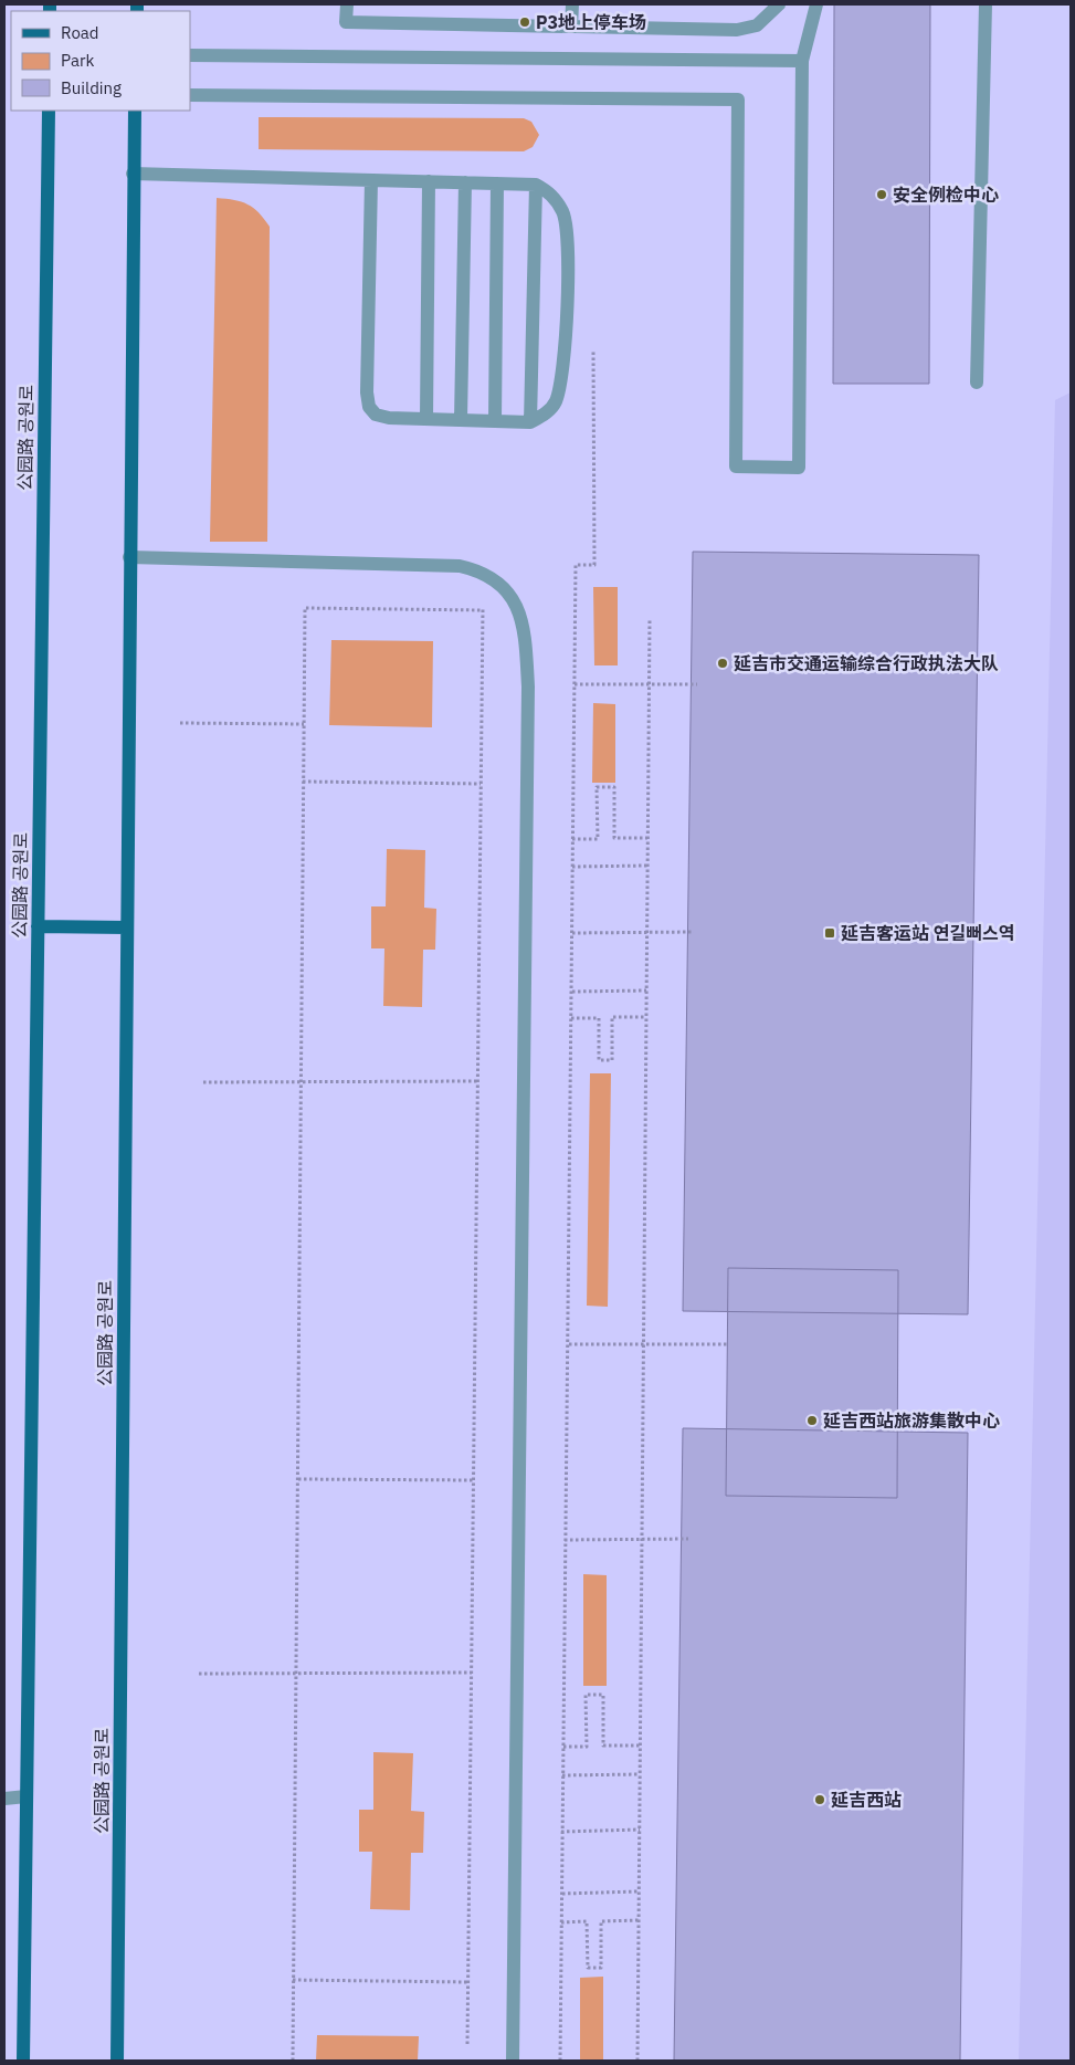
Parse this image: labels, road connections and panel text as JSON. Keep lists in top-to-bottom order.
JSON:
{
  "streets": {
    "main road": ["公园路 공원로"]
  },
  "places": {
    "other": [
      "P3地上停车场",
      "安全例检中心",
      "延吉市交通运输综合行政执法大队",
      "延吉西站旅游集散中心",
      "延吉西站"
    ],
    "transit": ["延吉客运站 연길뻐스역"]
  },
  "legend": ["Road", "Park", "Building"]
}
